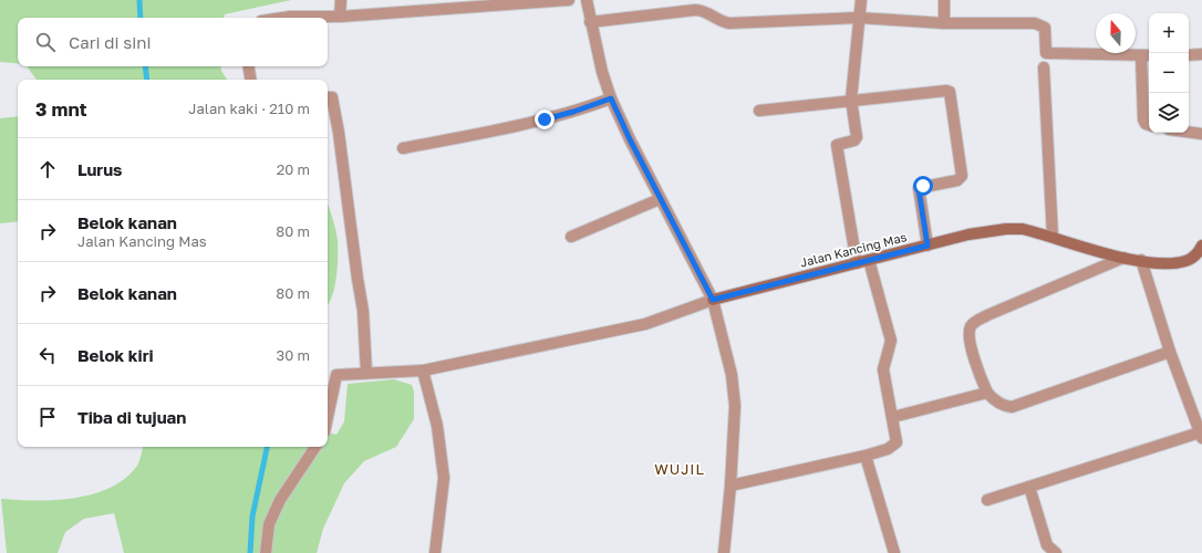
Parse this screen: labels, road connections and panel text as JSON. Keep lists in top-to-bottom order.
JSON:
{
  "streets": {
    "street": ["Jalan Kancing Mas"]
  },
  "districts": ["WUJIL"],
  "north": "top",
  "page": {
    "map_buttons": ["+", "−"],
    "search": "Cari di sini",
    "heading": ["3 mnt", "Jalan kaki · 210 m"],
    "list": [
      ["Lurus", "20 m"],
      ["Belok kanan", "Jalan Kancing Mas", "80 m"],
      ["Belok kanan", "80 m"],
      ["Belok kiri", "30 m"],
      "Tiba di tujuan"
    ]
  }
}
